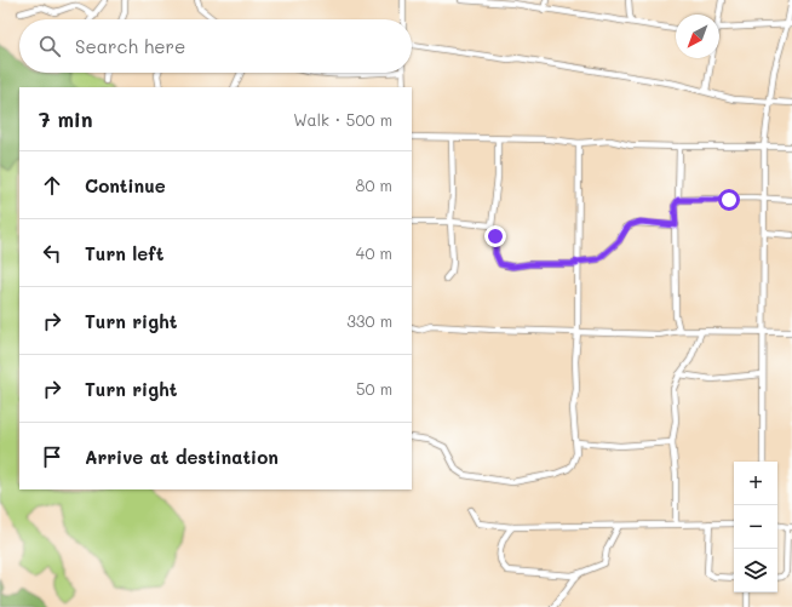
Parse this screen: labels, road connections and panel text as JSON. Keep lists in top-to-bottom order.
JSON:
{
  "north": "bottom left",
  "page": {
    "search": "Search here",
    "heading": ["7 min", "Walk · 500 m"],
    "list": [
      ["Continue", "80 m"],
      ["Turn left", "40 m"],
      ["Turn right", "330 m"],
      ["Turn right", "50 m"],
      "Arrive at destination"
    ],
    "map_buttons": ["+", "−"]
  }
}
